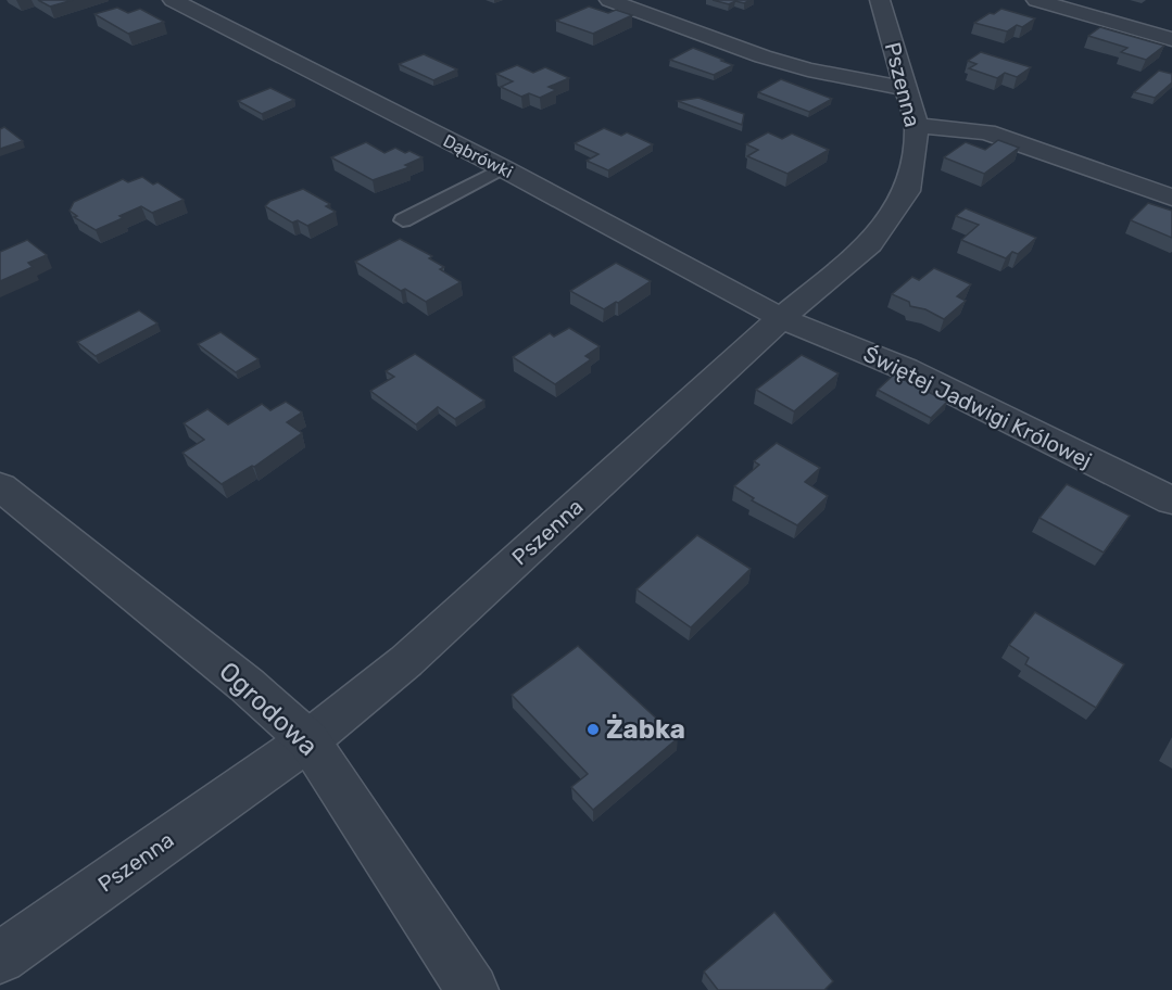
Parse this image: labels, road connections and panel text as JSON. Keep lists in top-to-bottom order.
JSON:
{
  "streets": {
    "street": [
      "Pszenna",
      "Dąbrówki",
      "Świętej Jadwigi Królowej",
      "Ogrodowa"
    ]
  },
  "crossings": [
    ["Pszenna", "Dąbrówki"],
    ["Pszenna", "Świętej Jadwigi Królowej"],
    ["Pszenna", "Ogrodowa"],
    ["Dąbrówki", "Świętej Jadwigi Królowej"]
  ],
  "places": ["Żabka"]
}
